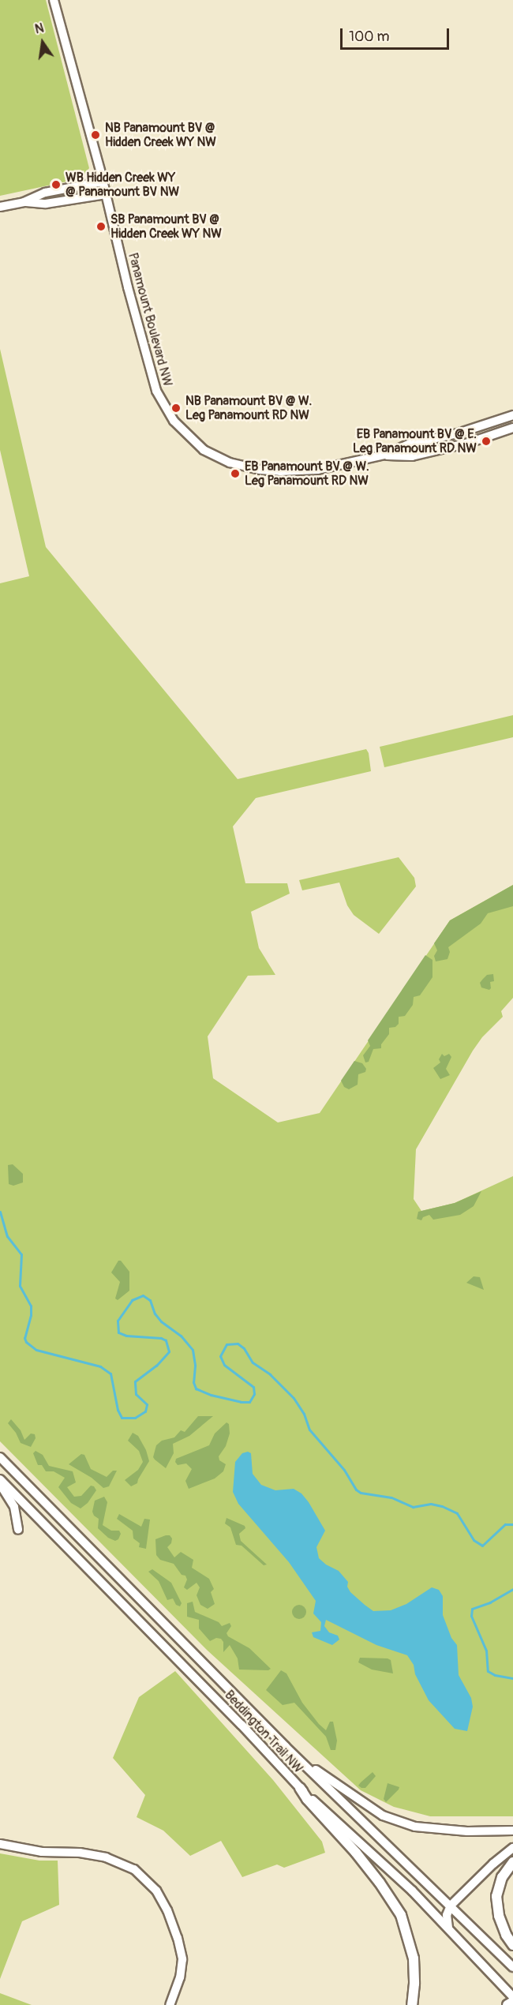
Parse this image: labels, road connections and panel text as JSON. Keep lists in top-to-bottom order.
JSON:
{
  "streets": {
    "main road": ["Panamount Boulevard NW", "Beddington Trail NW"]
  },
  "places": [
    "NB Panamount BV @ Hidden Creek WY NW",
    "WB Hidden Creek WY @ Panamount BV NW",
    "SB Panamount BV @ Hidden Creek WY NW",
    "NB Panamount BV @ W. Leg Panamount RD NW",
    "EB Panamount BV @ E. Leg Panamount RD NW",
    "EB Panamount BV @ W. Leg Panamount RD NW"
  ],
  "scale_bar": "100 m",
  "north": "top"
}
